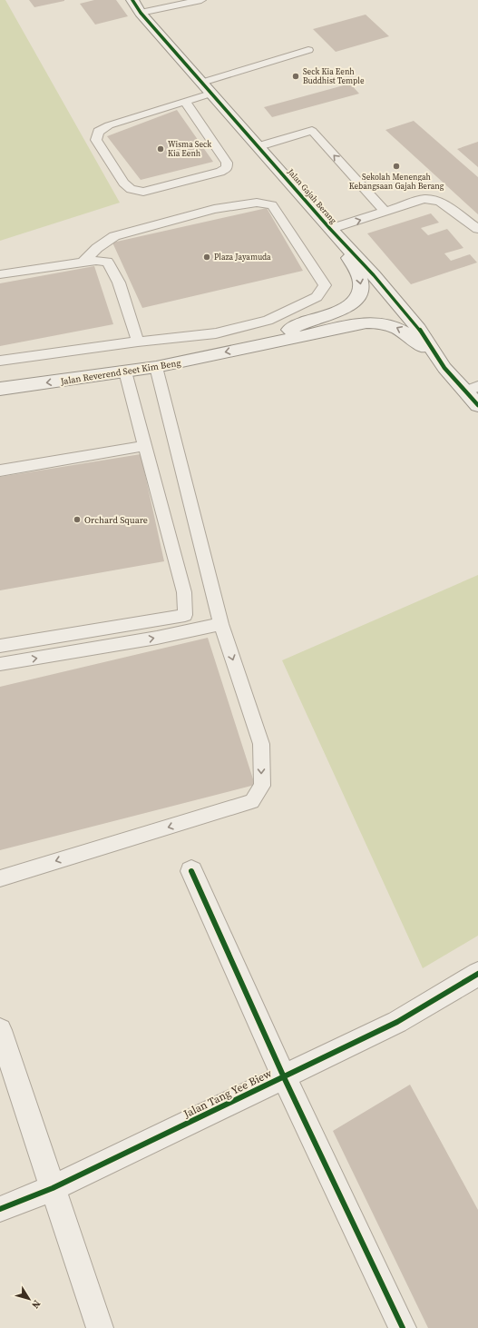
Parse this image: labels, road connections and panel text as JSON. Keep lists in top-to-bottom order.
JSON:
{
  "streets": {
    "street": ["Jalan Gajah Berang", "Jalan Reverend Seet Kim Beng", "Jalan Tang Yee Biew"]
  },
  "crossings": [
    ["Jalan Gajah Berang", "Jalan Reverend Seet Kim Beng"]
  ],
  "one_way": ["Jalan Reverend Seet Kim Beng"],
  "places": [
    "Seck Kia Eenh Buddhist Temple",
    "Wisma Seck Kia Eenh",
    "Sekolah Menengah Kebangsaan Gajah Berang",
    "Plaza Jayamuda",
    "Orchard Square"
  ],
  "north": "bottom right"
}
